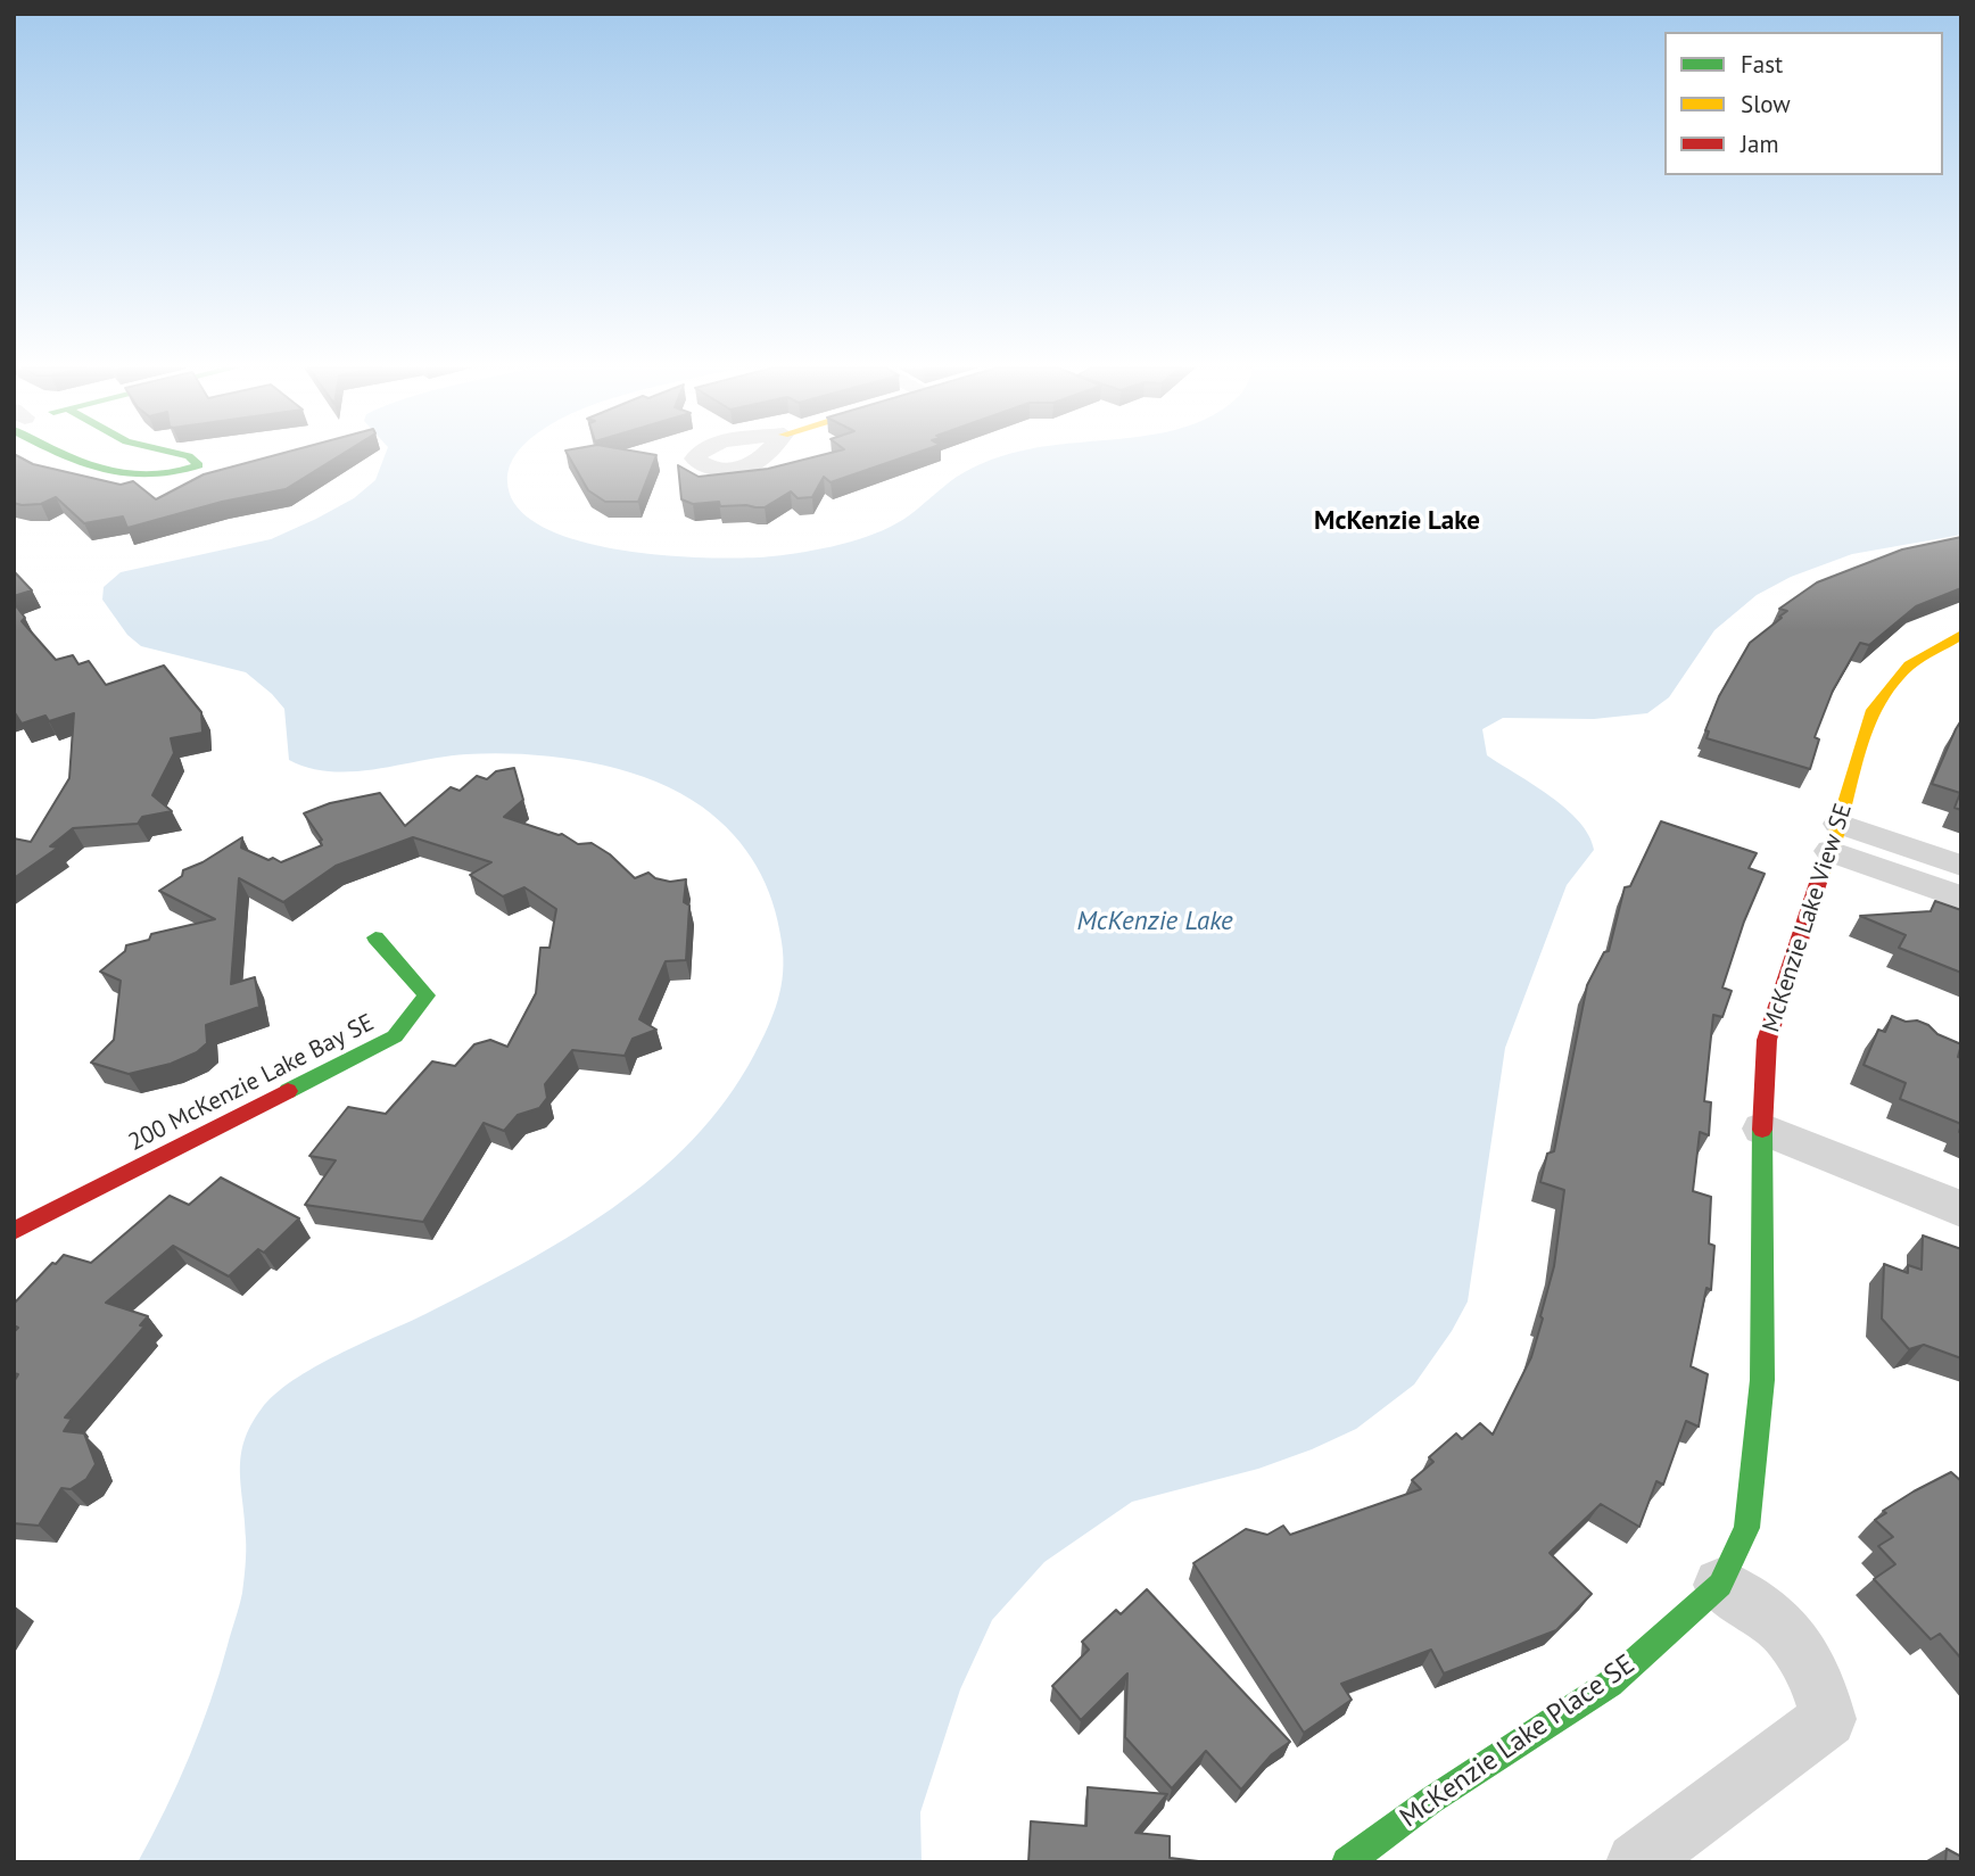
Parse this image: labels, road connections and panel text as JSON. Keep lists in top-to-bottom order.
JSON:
{
  "streets": {
    "street": ["McKenzie Lake View SE", "200 McKenzie Lake Bay SE", "McKenzie Lake Place SE"]
  },
  "crossings": [
    ["McKenzie Lake View SE", "McKenzie Lake Place SE"]
  ],
  "districts": ["McKenzie Lake"],
  "water": ["McKenzie Lake"],
  "legend": ["Fast", "Slow", "Jam"]
}
